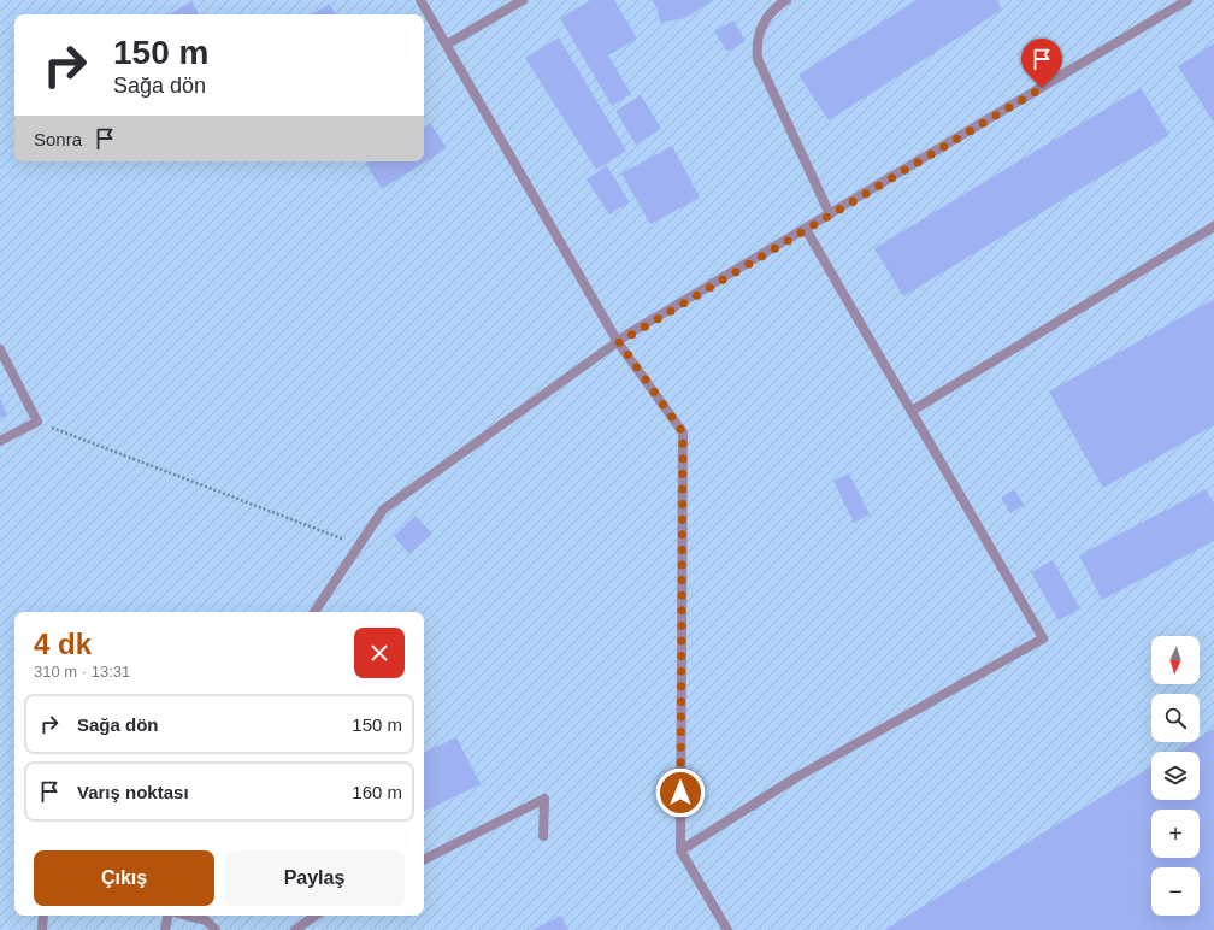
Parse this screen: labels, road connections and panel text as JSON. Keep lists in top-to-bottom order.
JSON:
{
  "north": "bottom",
  "page": {
    "turn": ["150 m", "Sağa dön"],
    "then": "Sonra",
    "heading": ["4 dk", "310 m · 13:31"],
    "map_buttons": ["+", "−"],
    "list": [
      {
        "name": "Sağa dön",
        "value": "150 m"
      },
      {
        "name": "Varış noktası",
        "value": "160 m"
      }
    ],
    "buttons": ["Çıkış", "Paylaş"]
  }
}
